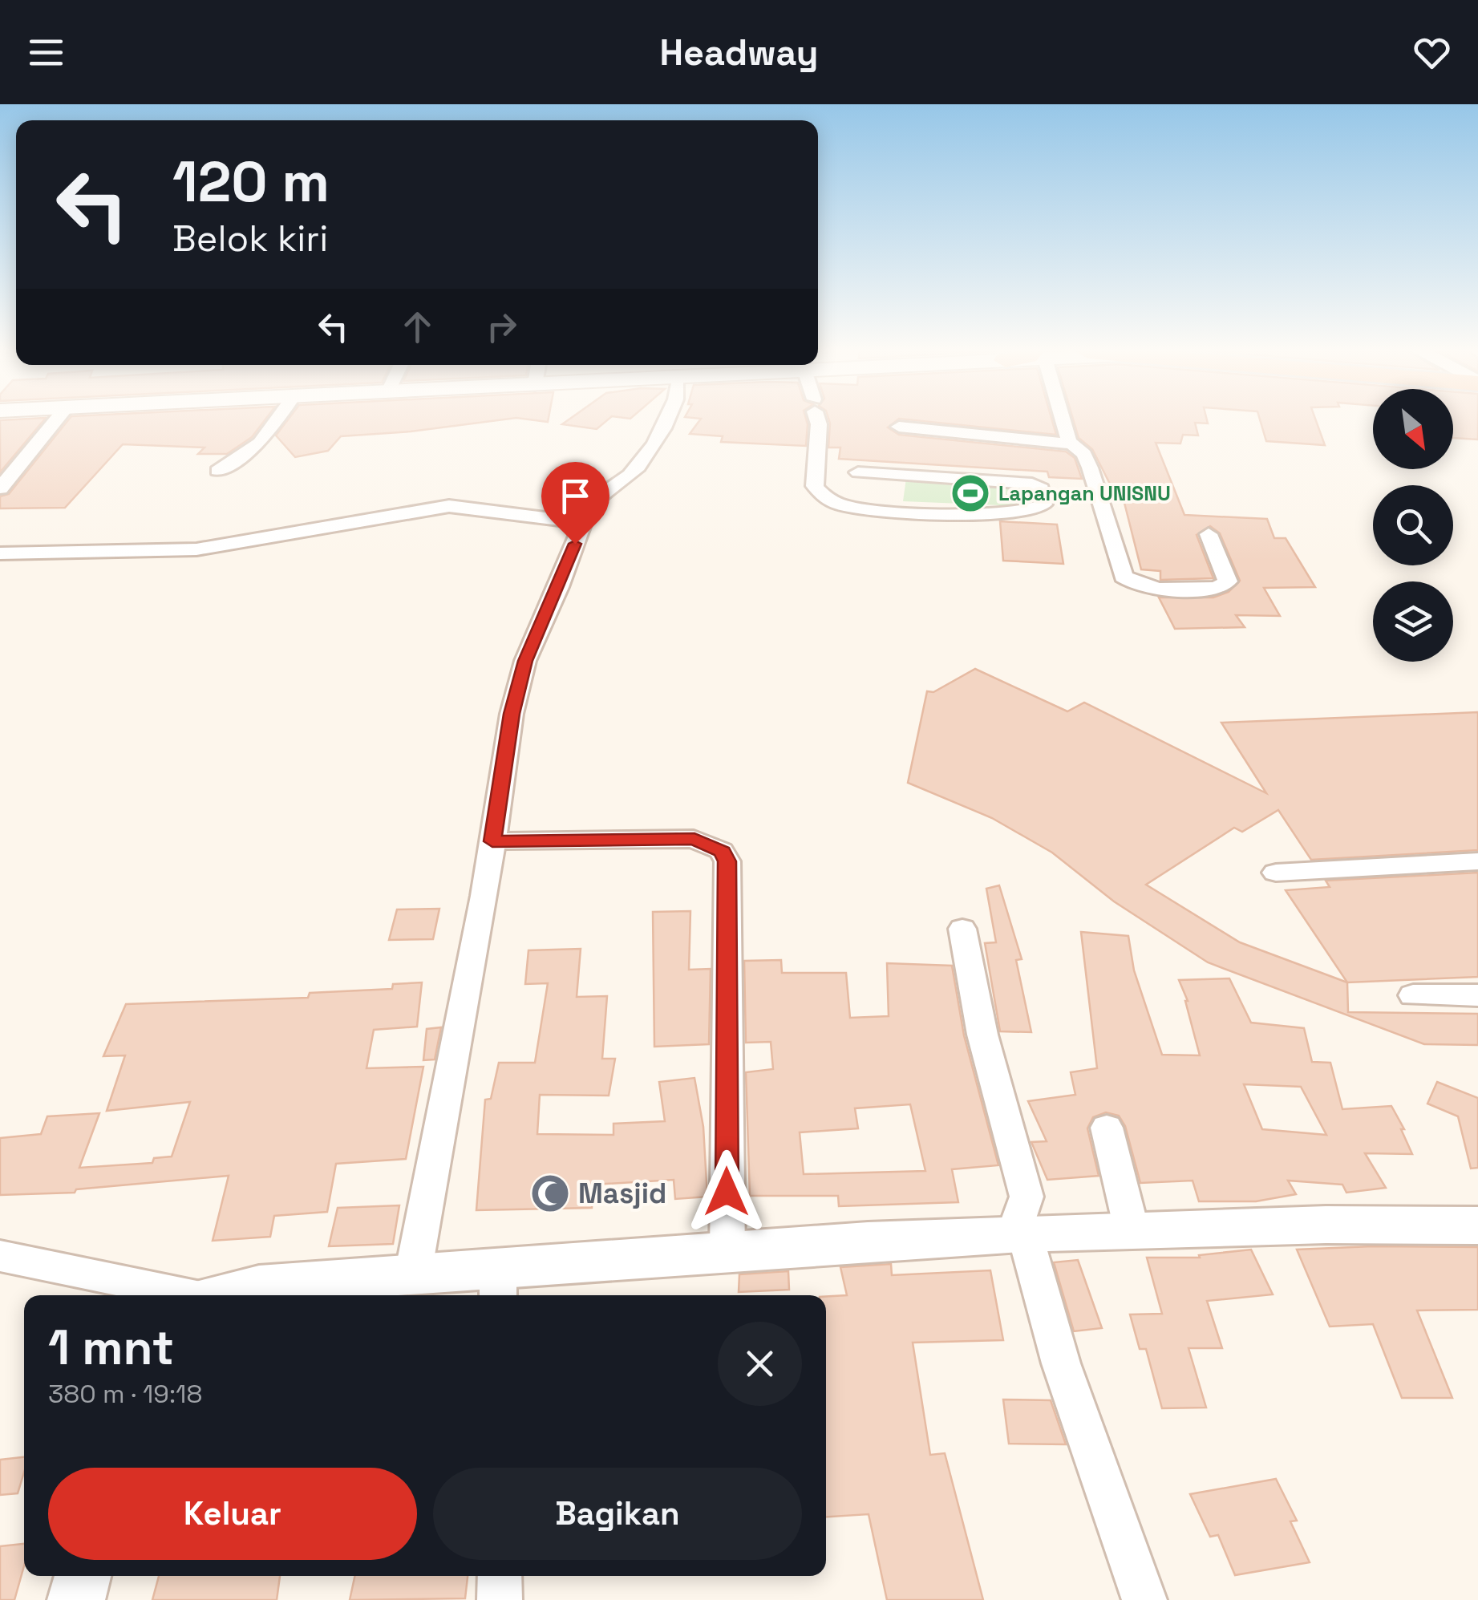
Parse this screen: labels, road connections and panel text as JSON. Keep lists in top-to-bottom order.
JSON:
{
  "places": {
    "sports": ["Lapangan UNISNU"],
    "mosque": ["Masjid"]
  },
  "north": "bottom right",
  "page": {
    "header": "Headway",
    "turn": ["120 m", "Belok kiri"],
    "heading": ["1 mnt", "380 m · 19:18"],
    "buttons": ["Keluar", "Bagikan"]
  }
}
